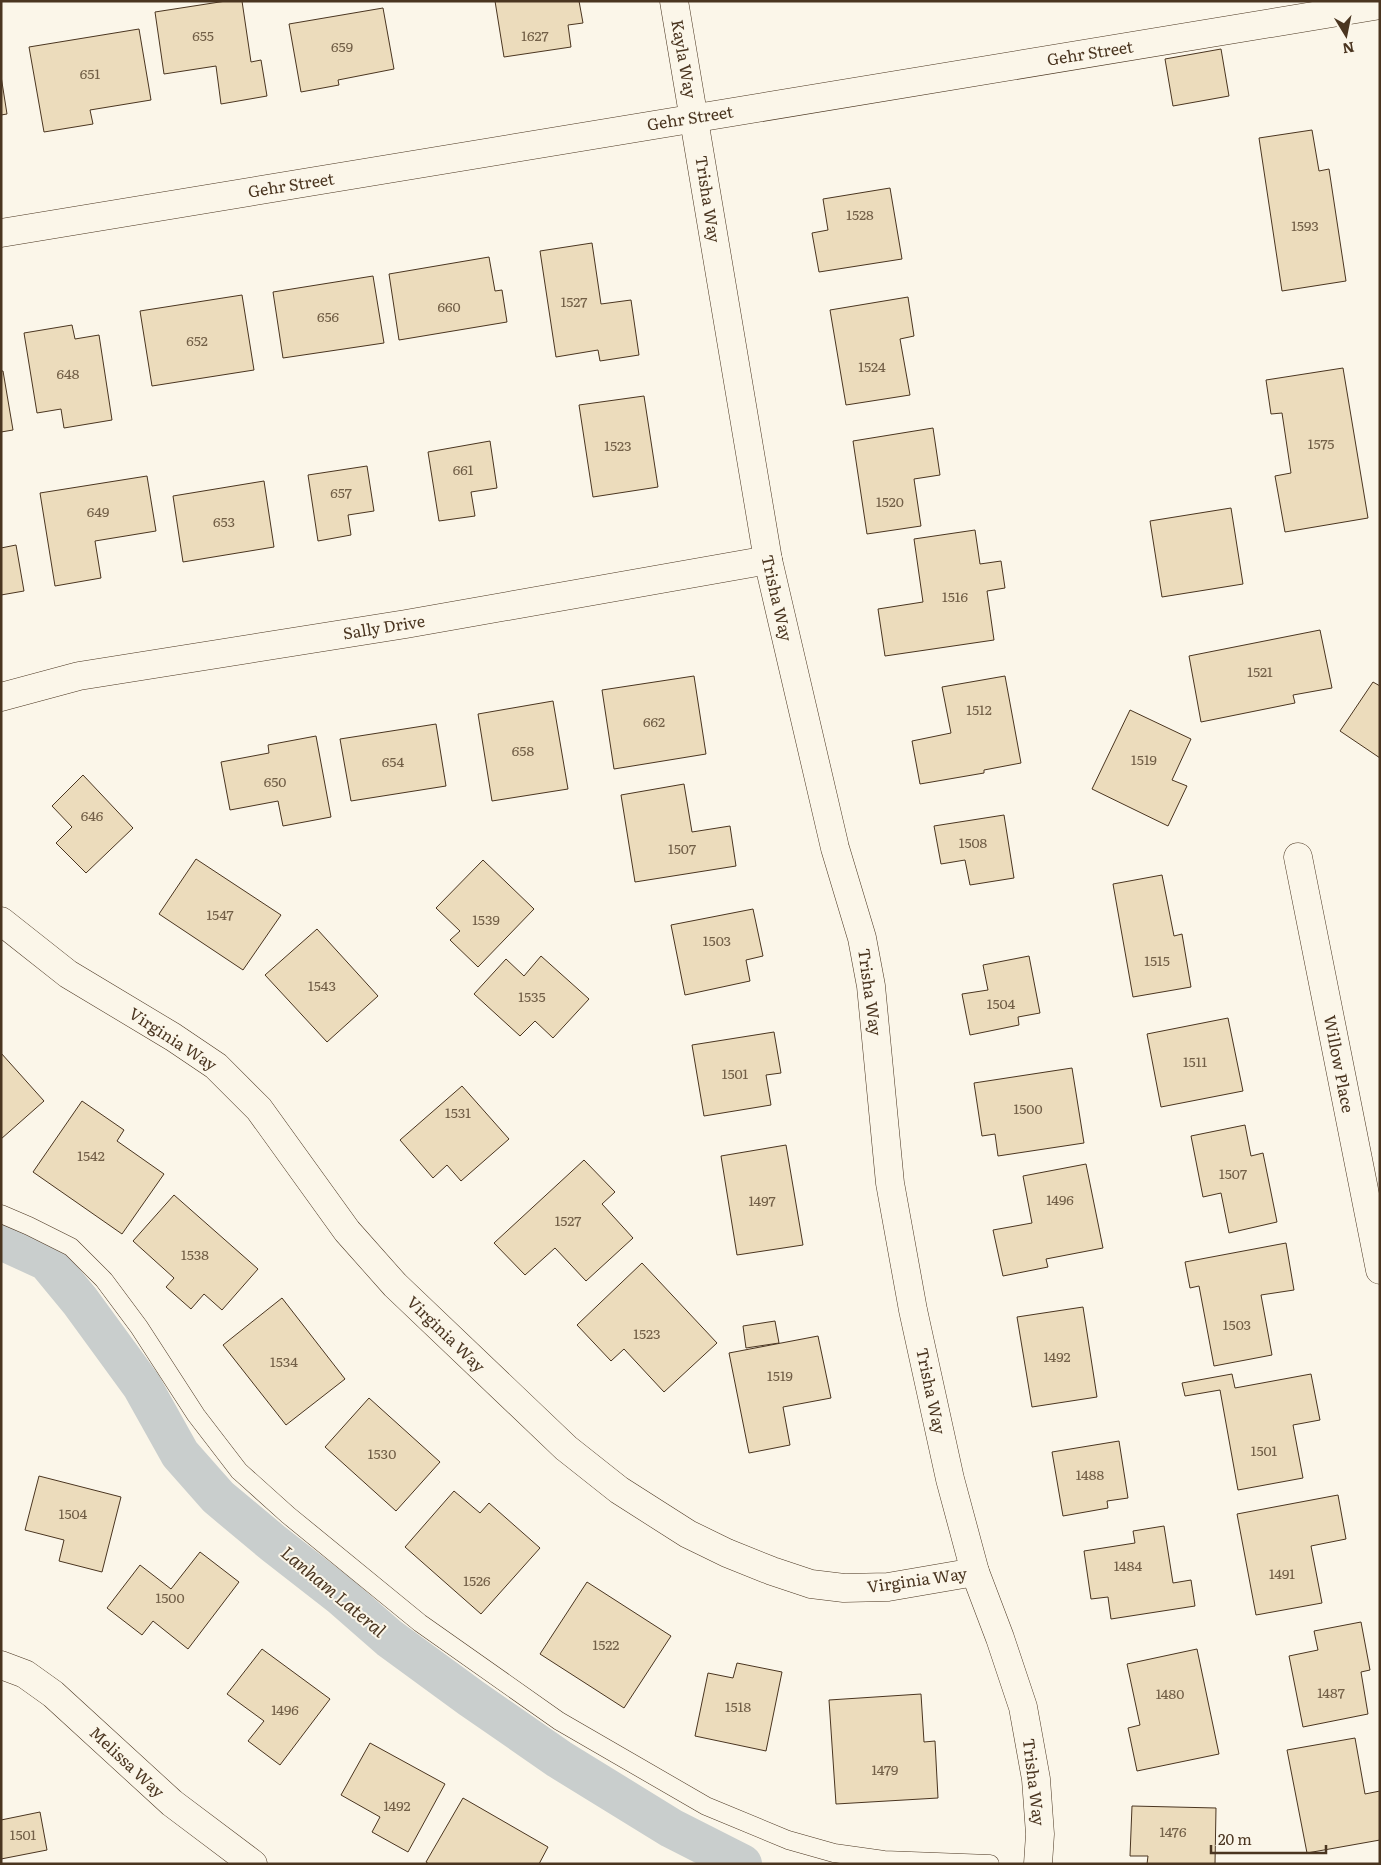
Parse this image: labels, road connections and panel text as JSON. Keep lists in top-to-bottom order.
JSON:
{
  "streets": {
    "street": [
      "Gehr Street",
      "Kayla Way",
      "Trisha Way",
      "Sally Drive",
      "Virginia Way",
      "Willow Place",
      "Melissa Way"
    ]
  },
  "crossings": [
    ["Gehr Street", "Kayla Way"],
    ["Gehr Street", "Trisha Way"],
    ["Kayla Way", "Trisha Way"],
    ["Trisha Way", "Sally Drive"],
    ["Trisha Way", "Virginia Way"]
  ],
  "water": ["Lanham Lateral"],
  "house_numbers": [
    "655",
    "1627",
    "659",
    "651",
    "1528",
    "1593",
    "1527",
    "660",
    "656",
    "652",
    "1524",
    "648",
    "1575",
    "1523",
    "661",
    "657",
    "1520",
    "649",
    "653",
    "1516",
    "1521",
    "1512",
    "662",
    "658",
    "1519",
    "654",
    "650",
    "646",
    "1508",
    "1507",
    "1547",
    "1539",
    "1503",
    "1515",
    "1543",
    "1535",
    "1504",
    "1511",
    "1501",
    "1500",
    "1531",
    "1542",
    "1507",
    "1496",
    "1497",
    "1527",
    "1538",
    "1503",
    "1523",
    "1492",
    "1534",
    "1519",
    "1501",
    "1530",
    "1488",
    "1504",
    "1484",
    "1491",
    "1526",
    "1500",
    "1522",
    "1487",
    "1480",
    "1518",
    "1496",
    "1479",
    "1492",
    "1476",
    "1501"
  ],
  "scale_bar": "20 m",
  "north": "bottom"
}
